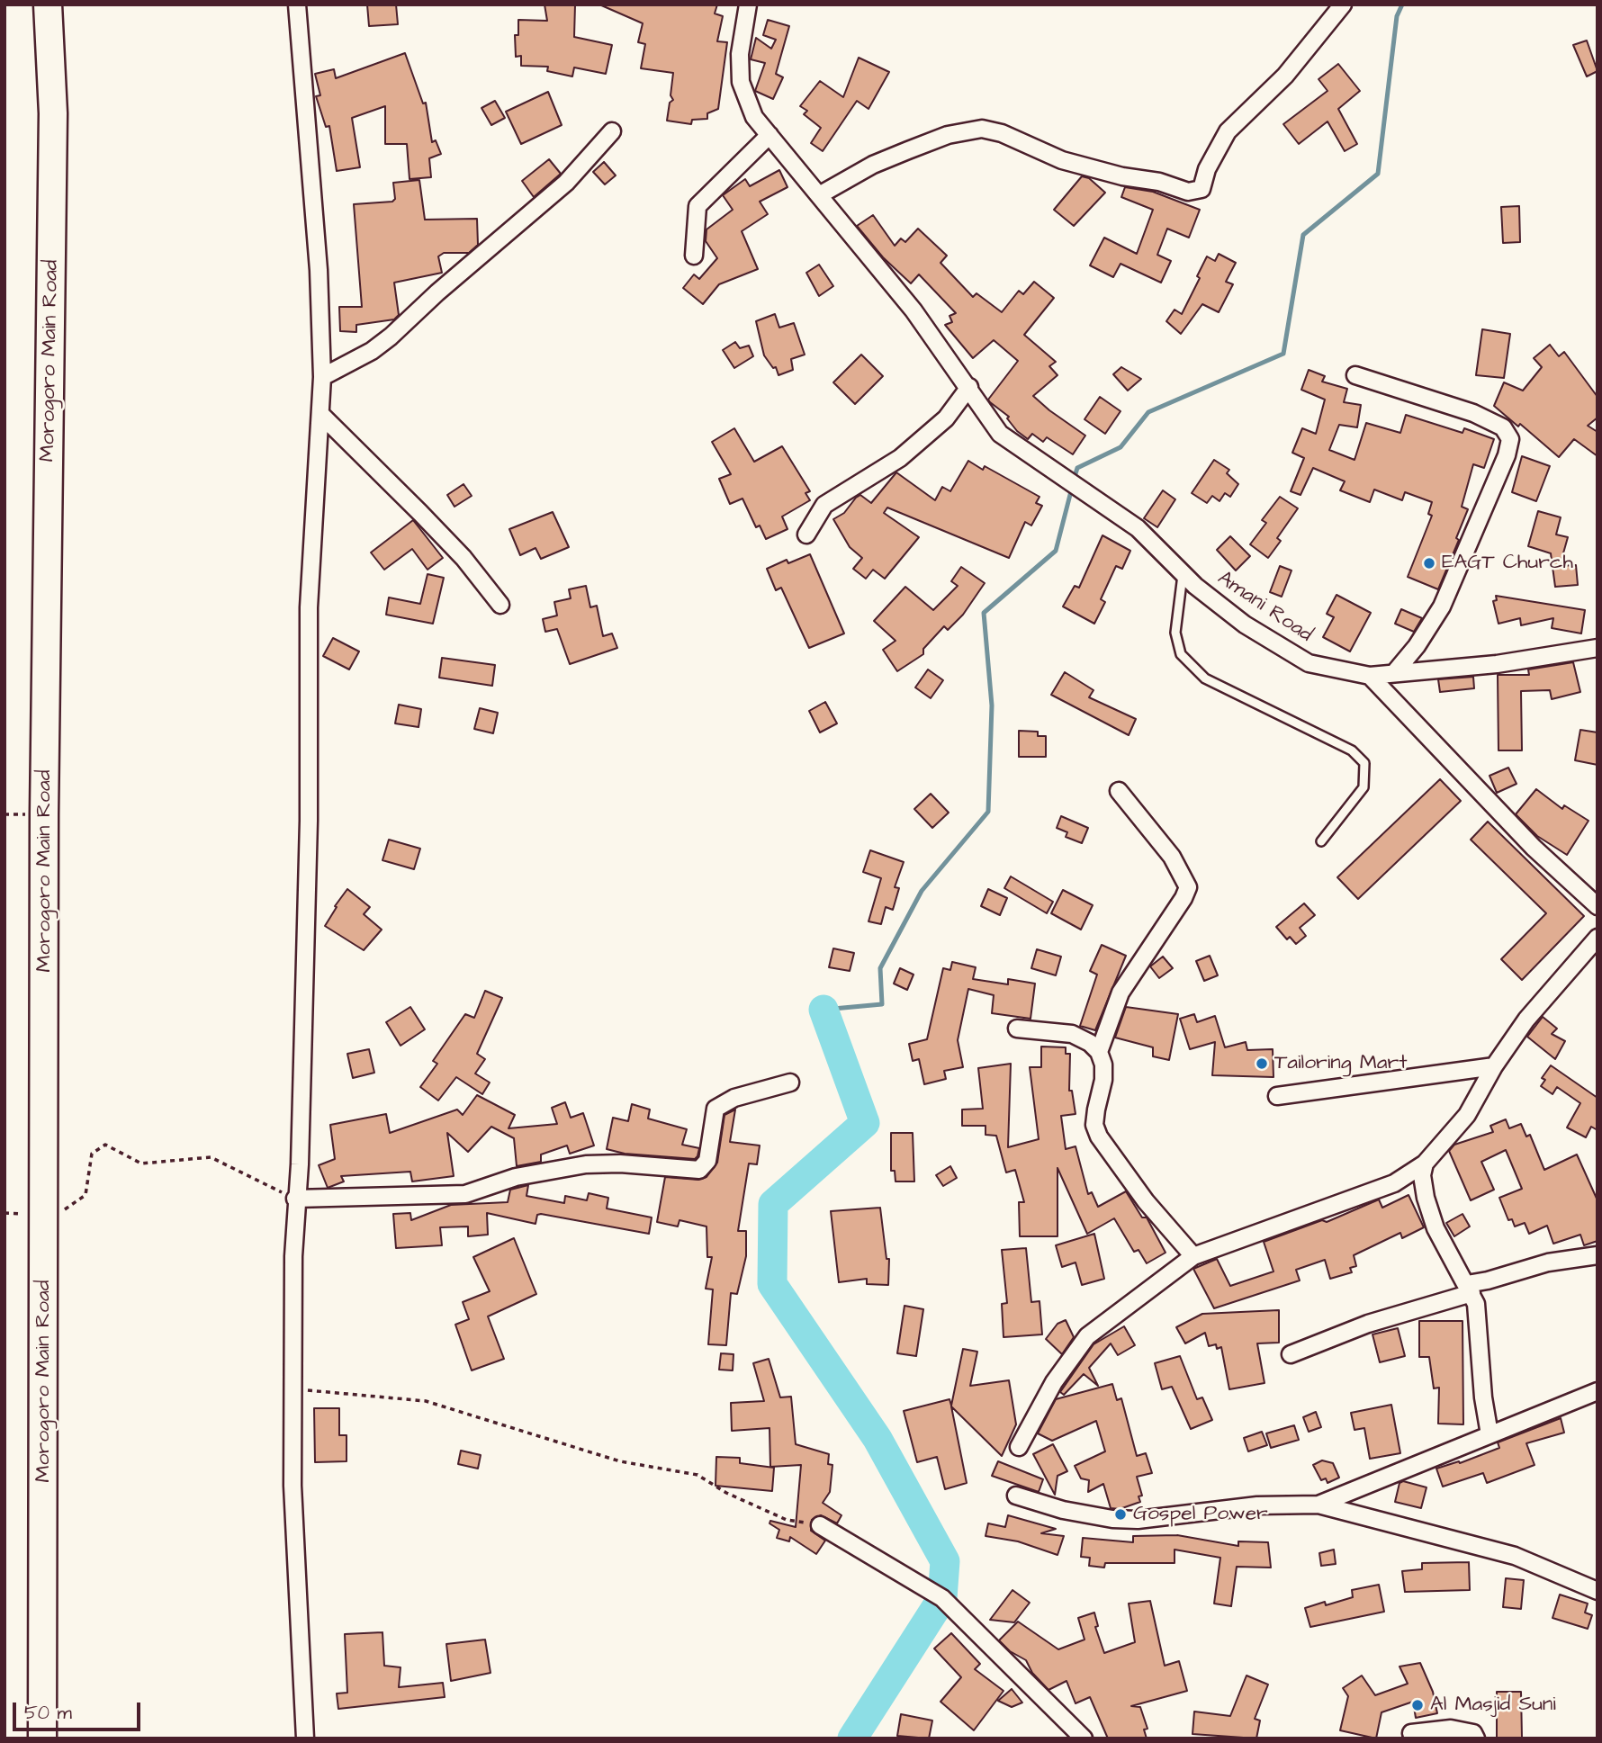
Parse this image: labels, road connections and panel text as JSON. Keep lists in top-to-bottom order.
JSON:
{
  "streets": {
    "highway": ["Morogoro Main Road"],
    "street": ["Amani Road"]
  },
  "places": [
    "EAGT Church",
    "Tailoring Mart",
    "Gospel Power",
    "Al Masjid Suni"
  ],
  "scale_bar": "50 m"
}
